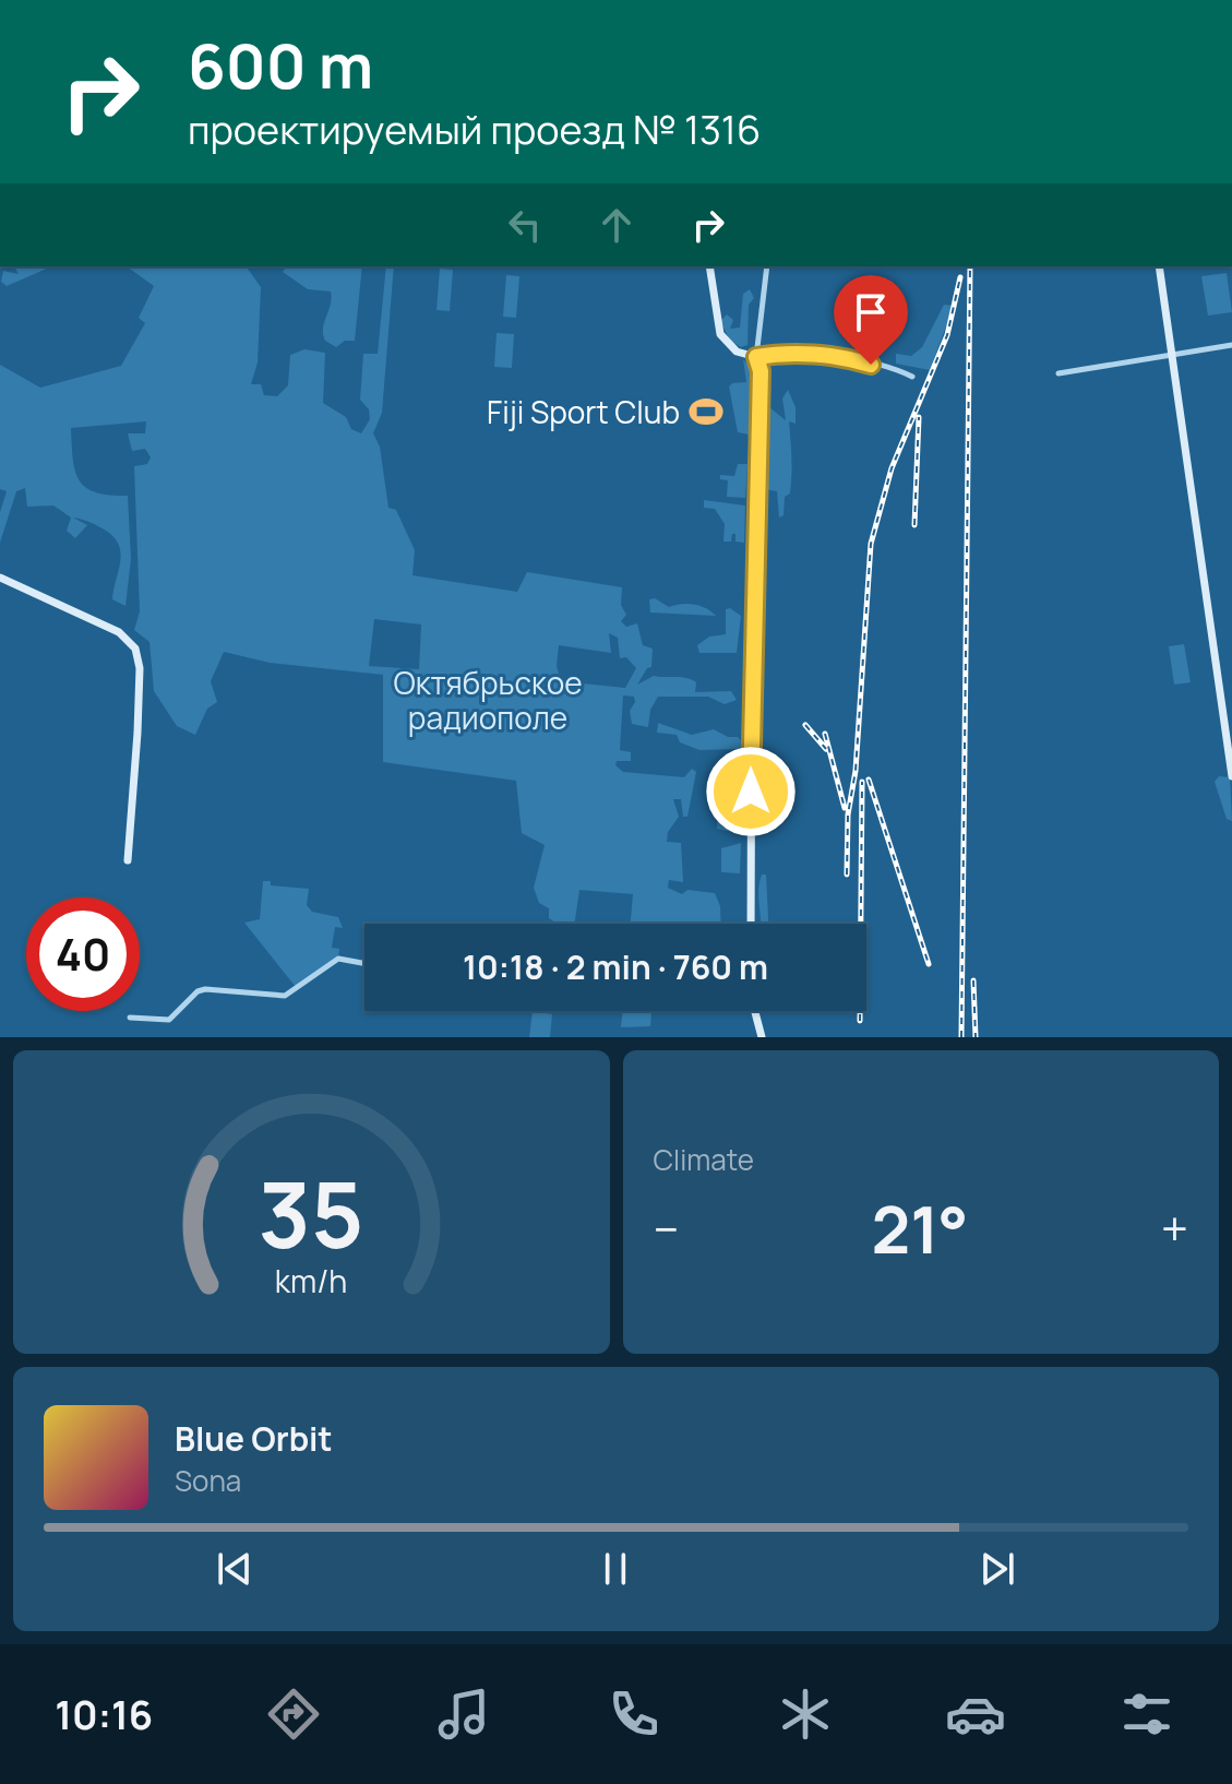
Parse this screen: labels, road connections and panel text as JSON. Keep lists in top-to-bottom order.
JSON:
{
  "parks": ["Октябрьское радиополе"],
  "places": {
    "sports": ["Fiji Sport Club"]
  },
  "page": {
    "turn": ["600 m", "проектируемый проезд № 1316"],
    "limit": "40",
    "trip": "10:18 · 2 min · 760 m",
    "tile": "Climate",
    "heat": ["−", "21°", "+"],
    "song": ["Blue Orbit", "Sona"],
    "tabs": "10:16",
    "gauge": ["35", "km/h"]
  }
}
